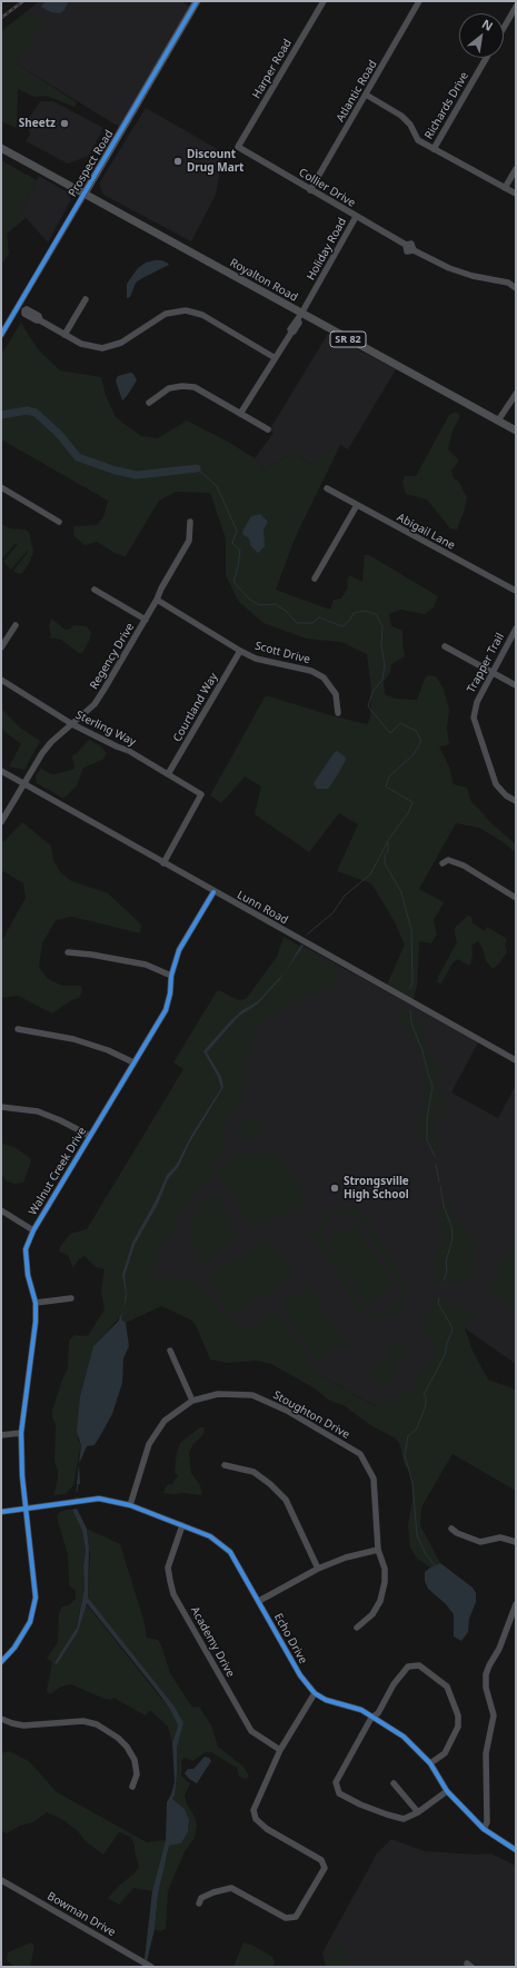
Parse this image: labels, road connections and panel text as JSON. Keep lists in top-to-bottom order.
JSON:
{
  "streets": {
    "main road": ["Prospect Road", "Royalton Road", "SR 82"],
    "street": [
      "Harper Road",
      "Atlantic Road",
      "Richards Drive",
      "Collier Drive",
      "Holiday Road",
      "Abigail Lane",
      "Scott Drive",
      "Regency Drive",
      "Trapper Trail",
      "Courtland Way",
      "Sterling Way",
      "Lunn Road",
      "Walnut Creek Drive",
      "Stoughton Drive",
      "Echo Drive",
      "Academy Drive",
      "Bowman Drive"
    ]
  },
  "crossings": [
    ["Harper Road", "Collier Drive"],
    ["Atlantic Road", "Collier Drive"],
    ["Prospect Road", "Royalton Road"],
    ["Collier Drive", "Holiday Road"],
    ["Holiday Road", "Royalton Road"],
    ["Scott Drive", "Regency Drive"],
    ["Scott Drive", "Courtland Way"],
    ["Regency Drive", "Sterling Way"],
    ["Regency Drive", "Lunn Road"],
    ["Courtland Way", "Sterling Way"],
    ["Sterling Way", "Lunn Road"],
    ["Lunn Road", "Walnut Creek Drive"],
    ["Walnut Creek Drive", "Echo Drive"],
    ["Stoughton Drive", "Echo Drive"],
    ["Echo Drive", "Academy Drive"]
  ],
  "places": ["Sheetz", "Discount Drug Mart", "Strongsville High School"],
  "north": "top right"
}
